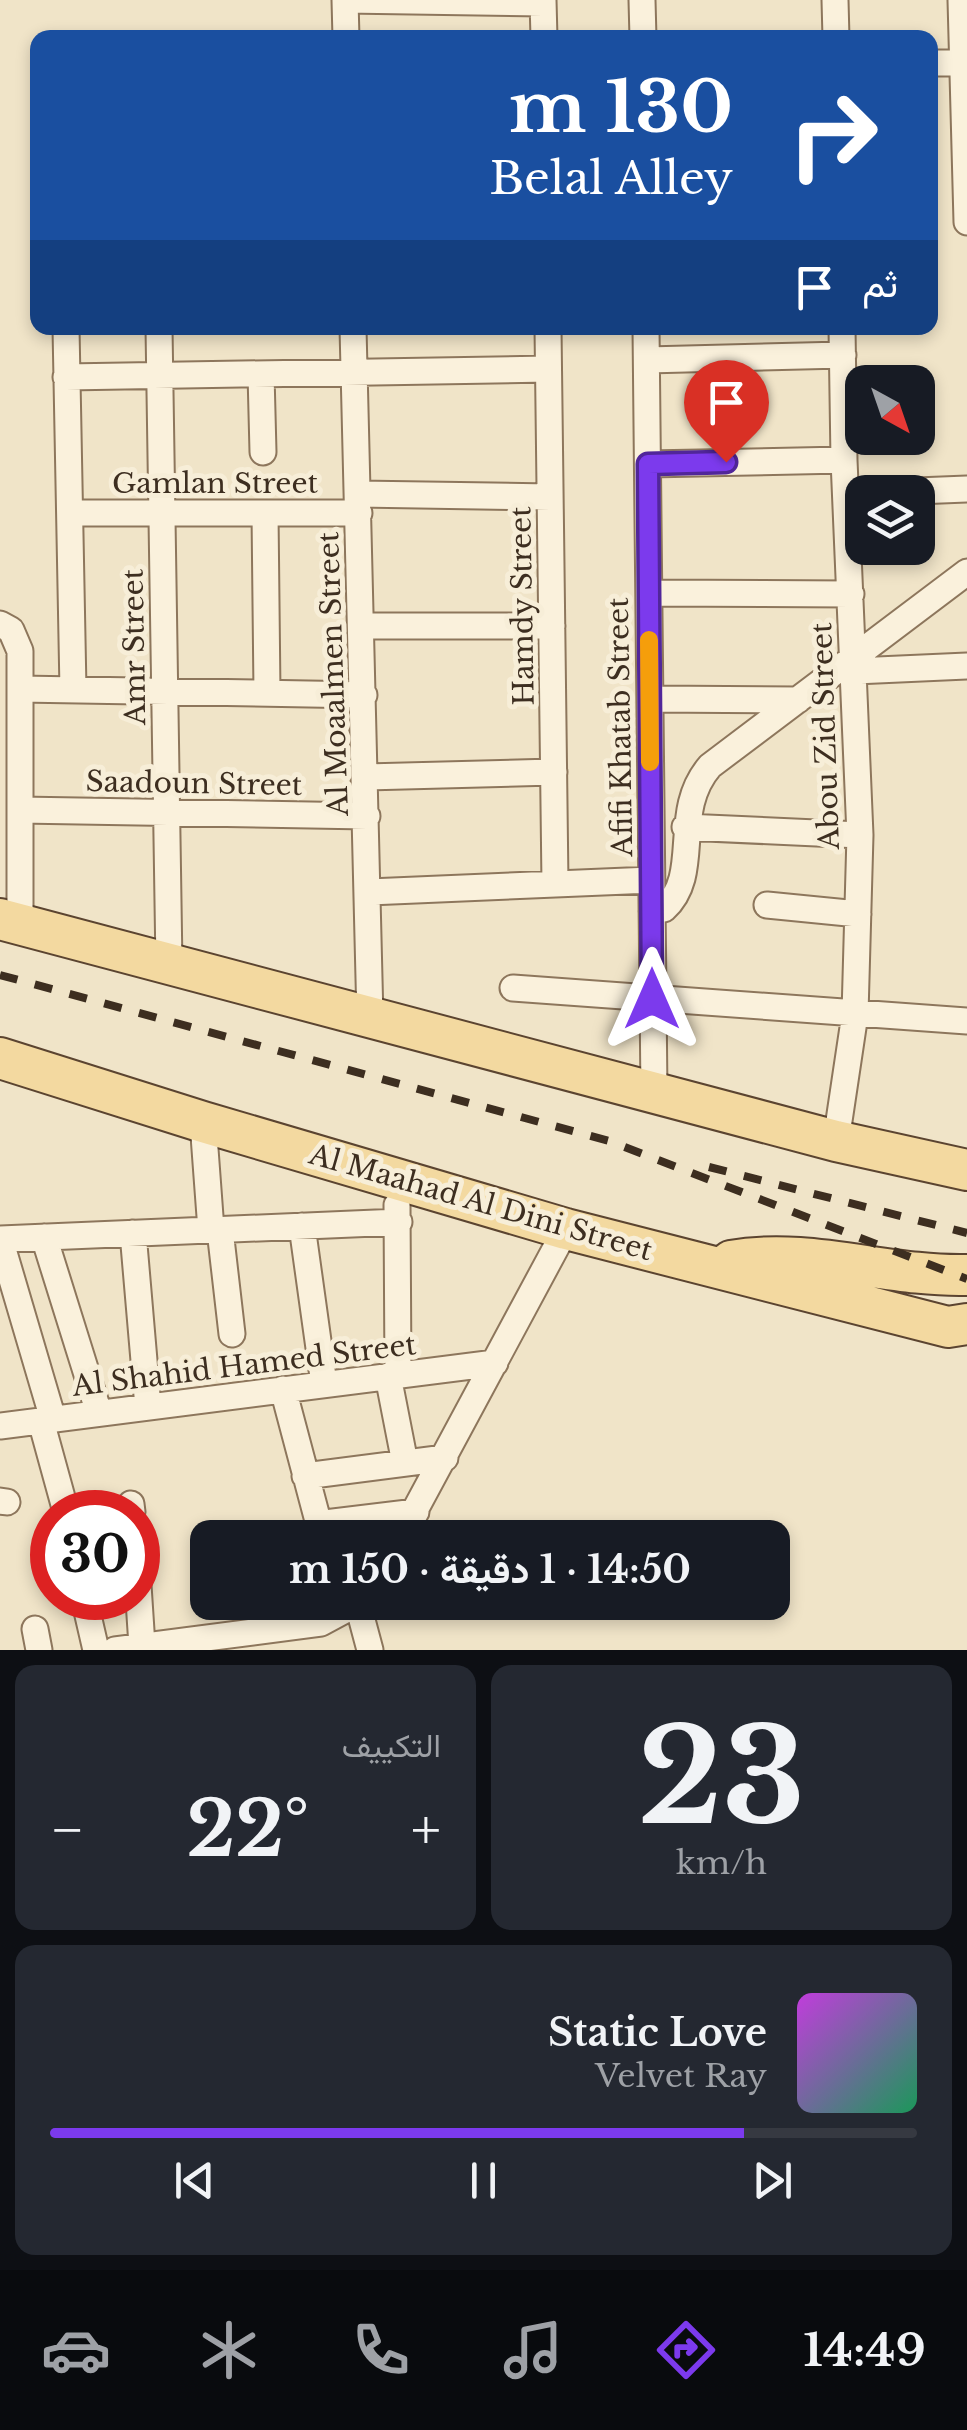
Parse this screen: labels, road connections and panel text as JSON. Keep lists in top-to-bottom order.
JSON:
{
  "streets": {
    "main road": ["Al Maahad Al Dini Street"],
    "street": [
      "Gamlan Street",
      "Hamdy Street",
      "Amr Street",
      "Al Moaalmen Street",
      "Afifi Khatab Street",
      "Abou Zid Street",
      "Saadoun Street",
      "Al Shahid Hamed Street"
    ]
  },
  "crossings": [
    ["Gamlan Street", "Hamdy Street"],
    ["Gamlan Street", "Amr Street"],
    ["Gamlan Street", "Al Moaalmen Street"],
    ["Amr Street", "Saadoun Street"],
    ["Al Moaalmen Street", "Saadoun Street"]
  ],
  "north": "bottom right",
  "page": {
    "turn": ["130 m", "Belal Alley"],
    "then": "ثم",
    "limit": "30",
    "trip": "14:50 · 1 دقيقة · 150 m",
    "tile": [
      ["23", "km/h"],
      "التكييف"
    ],
    "heat": ["−", "22°", "+"],
    "song": ["Static Love", "Velvet Ray"],
    "tabs": "14:49"
  }
}
